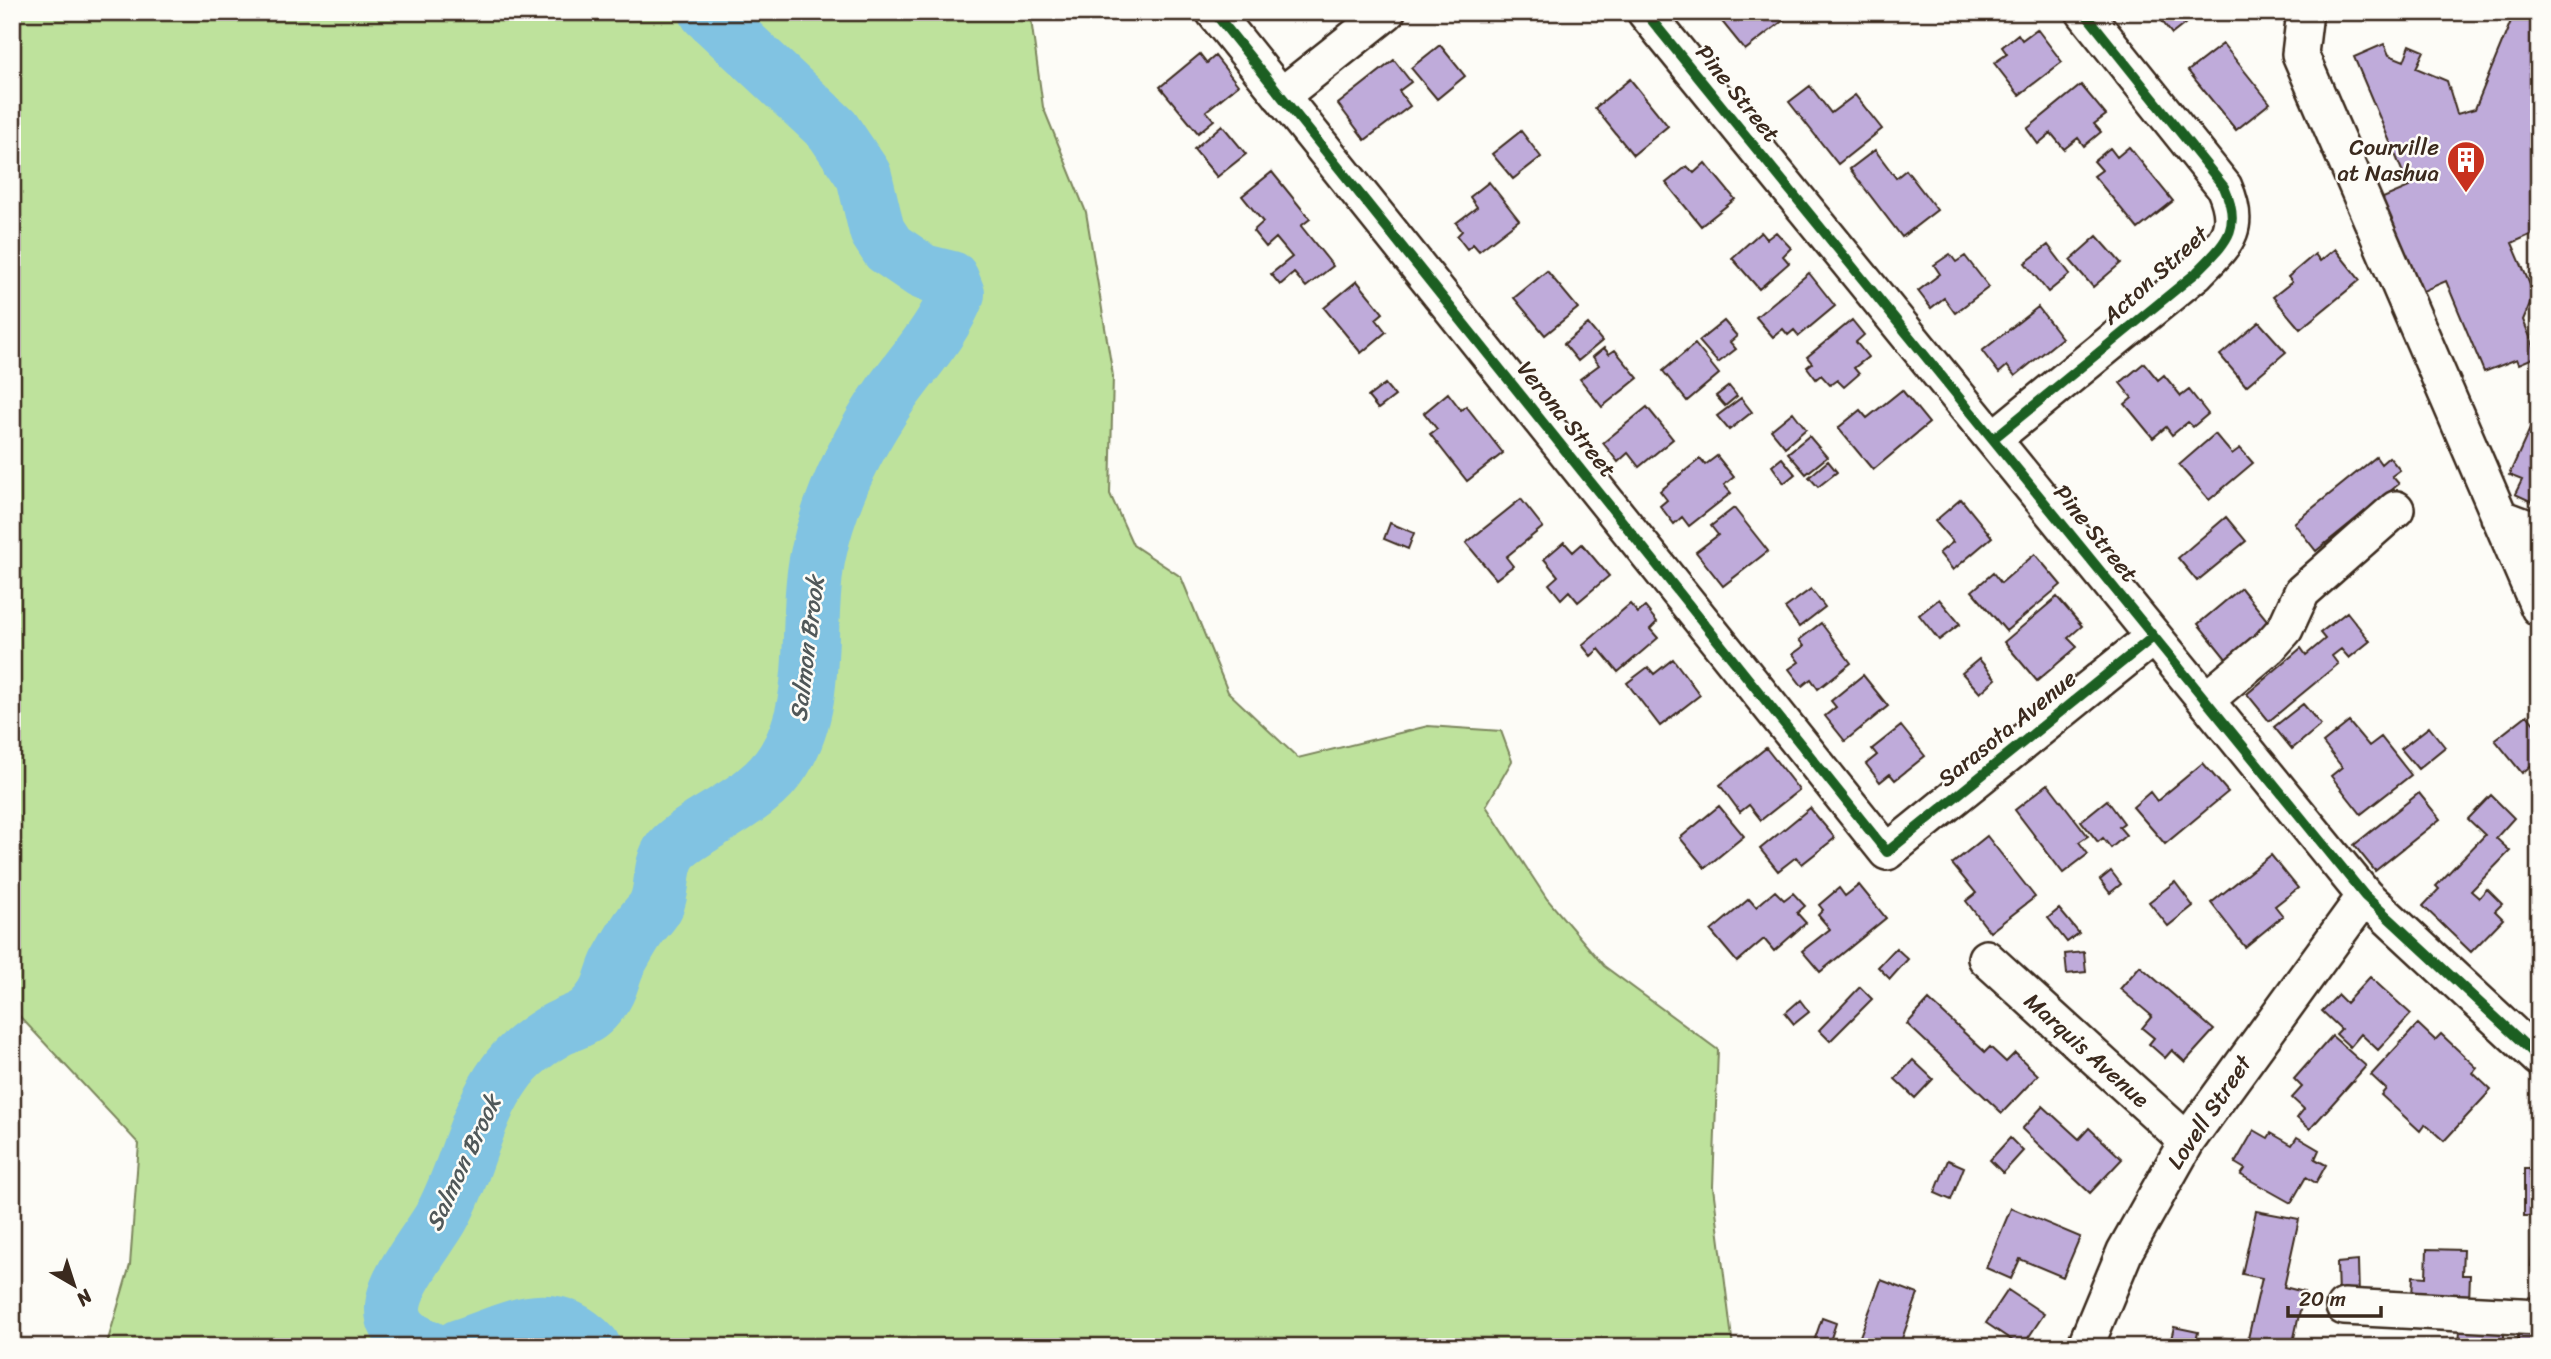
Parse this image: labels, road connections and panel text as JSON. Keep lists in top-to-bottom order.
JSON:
{
  "streets": {
    "street": [
      "Pine Street",
      "Acton Street",
      "Verona Street",
      "Sarasota Avenue",
      "Marquis Avenue",
      "Lovell Street"
    ]
  },
  "crossings": [
    ["Pine Street", "Acton Street"],
    ["Pine Street", "Sarasota Avenue"],
    ["Pine Street", "Lovell Street"],
    ["Verona Street", "Sarasota Avenue"],
    ["Marquis Avenue", "Lovell Street"]
  ],
  "water": ["Salmon Brook"],
  "places": {
    "building": ["Courville at Nashua"]
  },
  "scale_bar": "20 m",
  "north": "bottom right"
}
